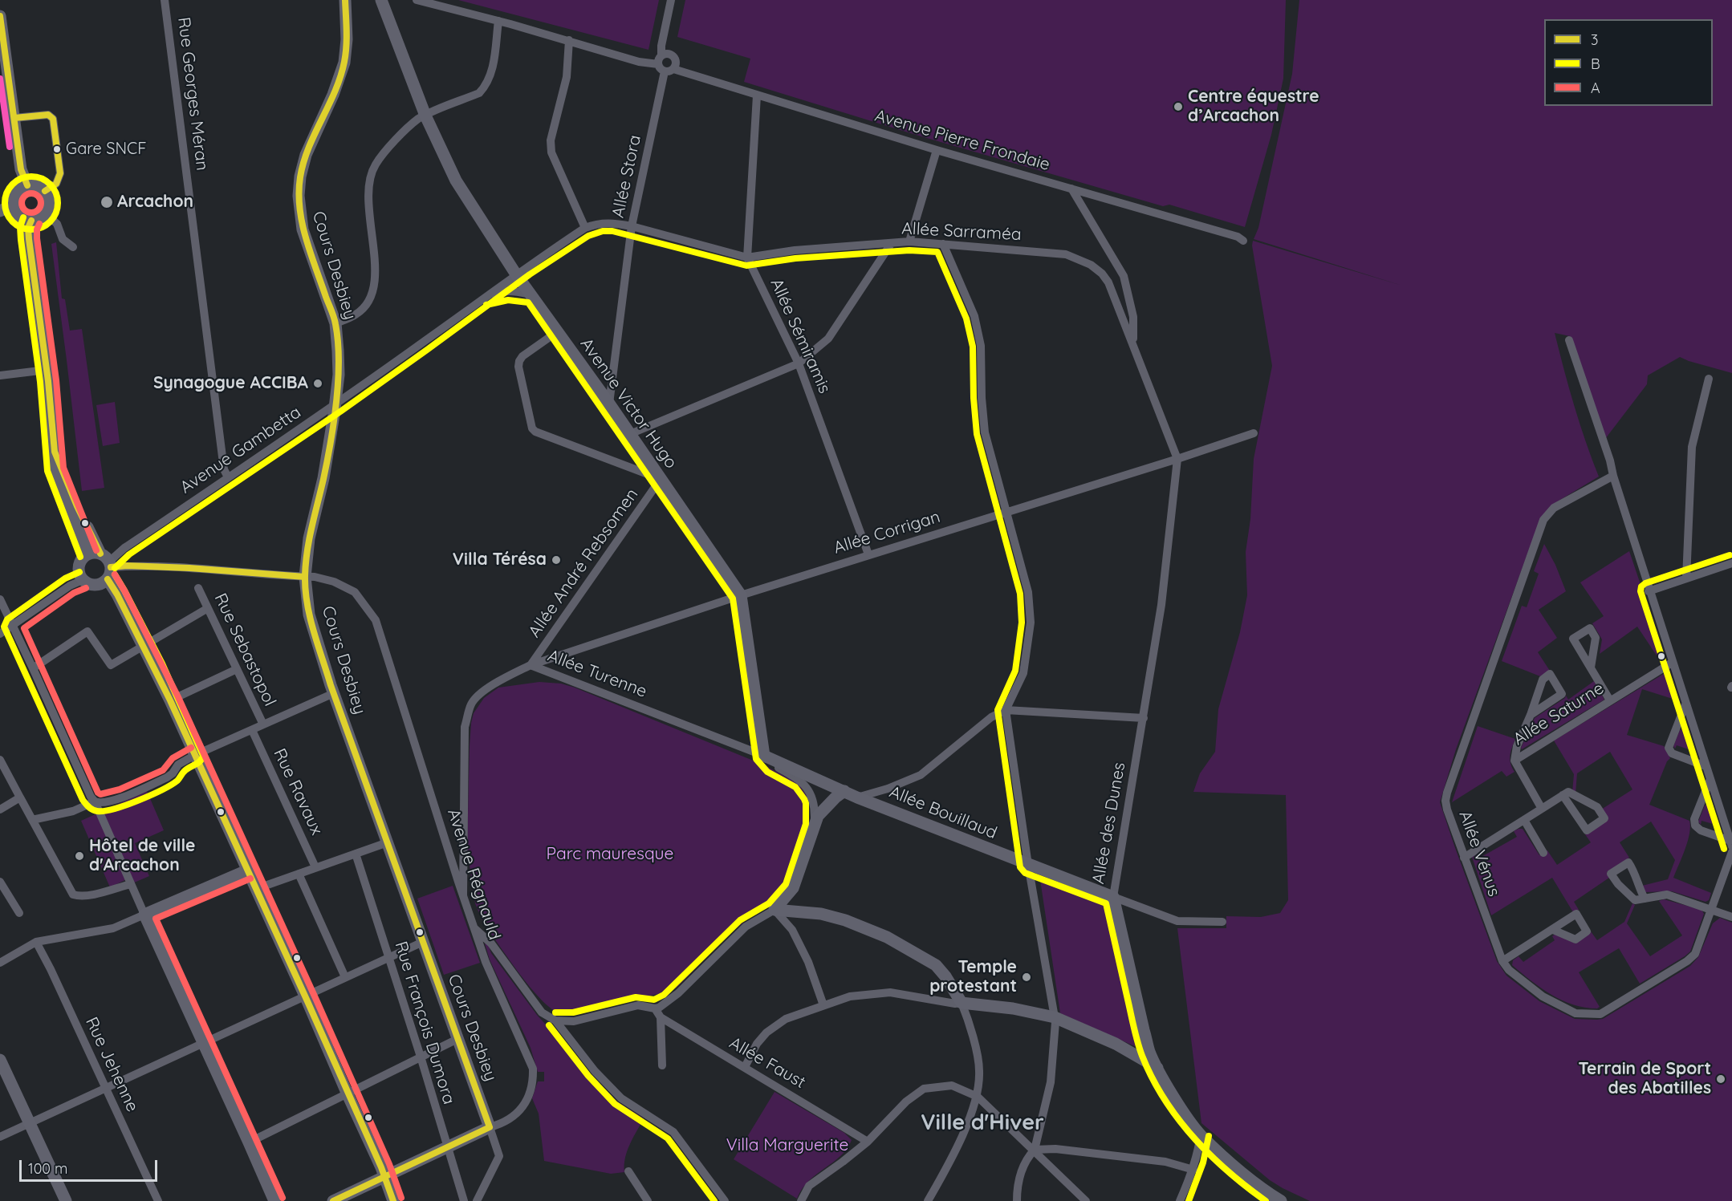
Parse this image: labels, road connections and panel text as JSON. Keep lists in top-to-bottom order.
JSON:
{
  "streets": {
    "street": [
      "Rue Georges Méran",
      "Avenue Pierre Frondaie",
      "Allée Stora",
      "Allée Sarraméa",
      "Cours Desbiey",
      "Allée Sémiramis",
      "Avenue Victor Hugo",
      "Avenue Gambetta",
      "Allée Corrigan",
      "Allée André Rebsomen",
      "Rue Sebastopol",
      "Allée Turenne",
      "Allée Saturne",
      "Rue Ravaux",
      "Allée Bouillaud",
      "Allée des Dunes",
      "Allée Vénus",
      "Avenue Régnauld",
      "Rue François Dumora",
      "Allée Faust",
      "Rue Jehenne"
    ]
  },
  "crossings": [
    ["Rue Georges Méran", "Avenue Gambetta"],
    ["Avenue Pierre Frondaie", "Allée Stora"],
    ["Avenue Pierre Frondaie", "Allée Sémiramis"],
    ["Allée Stora", "Avenue Victor Hugo"],
    ["Allée Sarraméa", "Allée Sémiramis"],
    ["Allée Sarraméa", "Avenue Victor Hugo"],
    ["Allée Sarraméa", "Allée Corrigan"],
    ["Allée Sarraméa", "Allée des Dunes"],
    ["Cours Desbiey", "Avenue Gambetta"],
    ["Cours Desbiey", "Avenue Régnauld"],
    ["Allée Sémiramis", "Allée Corrigan"],
    ["Avenue Victor Hugo", "Avenue Gambetta"],
    ["Avenue Victor Hugo", "Allée Corrigan"],
    ["Avenue Victor Hugo", "Allée André Rebsomen"],
    ["Avenue Victor Hugo", "Allée Turenne"],
    ["Avenue Victor Hugo", "Allée Bouillaud"],
    ["Allée Corrigan", "Allée André Rebsomen"],
    ["Allée Corrigan", "Allée Turenne"],
    ["Allée Corrigan", "Allée des Dunes"],
    ["Allée André Rebsomen", "Allée Turenne"],
    ["Allée Turenne", "Allée Bouillaud"],
    ["Allée Turenne", "Avenue Régnauld"],
    ["Allée Bouillaud", "Allée des Dunes"]
  ],
  "districts": ["Ville d'Hiver"],
  "parks": ["Parc mauresque", "Villa Marguerite"],
  "places": [
    "Centre équestre d’Arcachon",
    "Gare SNCF",
    "Arcachon",
    "Synagogue ACCIBA",
    "Villa Térésa",
    "Hôtel de ville d'Arcachon",
    "Temple protestant",
    "Terrain de Sport des Abatilles"
  ],
  "lines": ["transit line 3", "transit line B", "transit line A"],
  "legend": ["3", "B", "A"],
  "scale_bar": "100 m"
}
